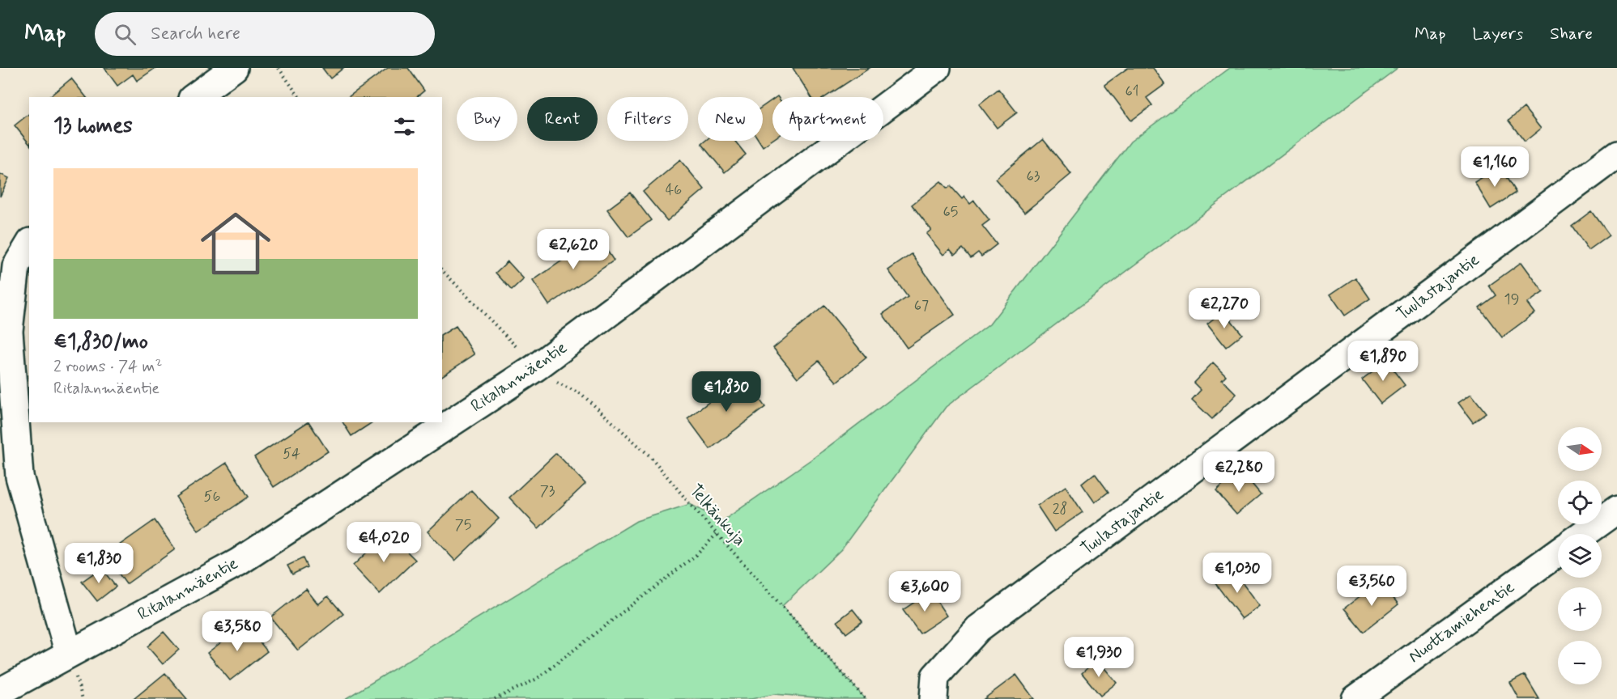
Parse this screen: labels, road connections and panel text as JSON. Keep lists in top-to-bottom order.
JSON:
{
  "streets": {
    "street": ["Tuulastajantie", "Ritalanmäentie", "Nuottamiehentie"],
    "path": ["Telkänkuja"]
  },
  "crossings": [
    ["Ritalanmäentie", "Telkänkuja"]
  ],
  "house_numbers": [
    "61",
    "63",
    "46",
    "65",
    "19",
    "67",
    "54",
    "73",
    "56",
    "28",
    "75"
  ],
  "north": "right",
  "page": {
    "header": "Map",
    "search": "Search here",
    "nav": ["Map", "Layers", "Share"],
    "chip": [
      "Buy",
      "Rent",
      "Filters",
      "New",
      "Apartment"
    ],
    "heading": "13 homes",
    "price": [
      "€1,160",
      "€2,620",
      "€2,270",
      "€1,890",
      "€1,830",
      "€2,280",
      "€4,020",
      "€1,830",
      "€1,030",
      "€3,560",
      "€3,600",
      "€3,580",
      "€1,930"
    ],
    "list": [
      {
        "name": "€1,830/mo",
        "note": "2 rooms · 74 m² · Ritalanmäentie"
      }
    ],
    "map_buttons": ["+", "−"]
  }
}
